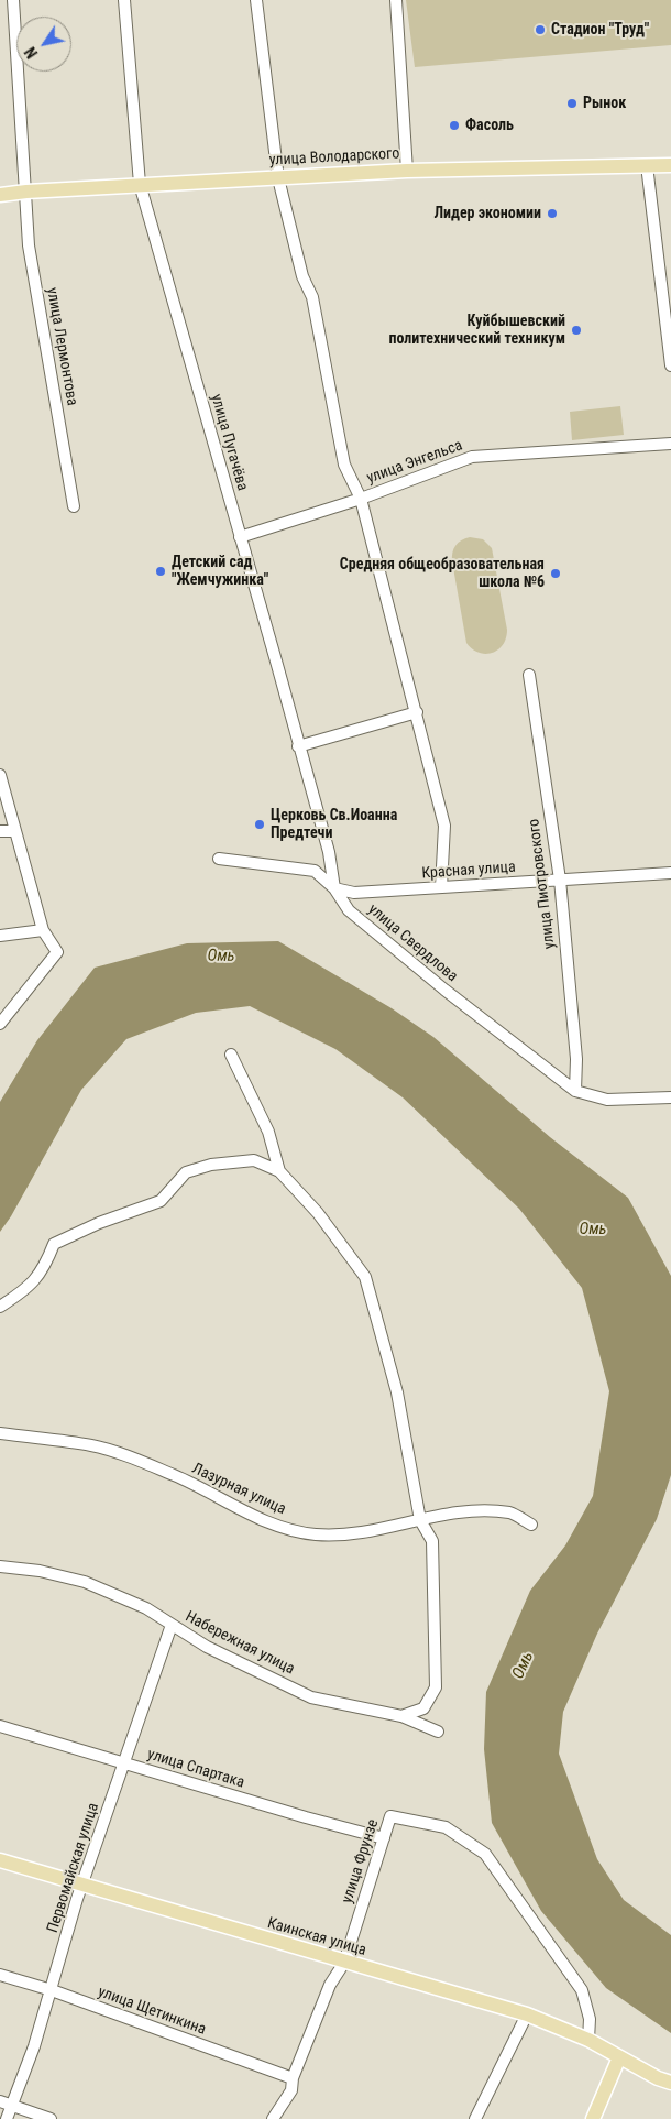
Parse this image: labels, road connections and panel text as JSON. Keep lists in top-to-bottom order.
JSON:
{
  "streets": {
    "main road": ["улица Володарского", "Каинская улица"],
    "street": [
      "улица Лермонтова",
      "улица Пугачёва",
      "улица Энгельса",
      "Красная улица",
      "улица Пиотровского",
      "улица Свердлова",
      "Лазурная улица",
      "Набережная улица",
      "улица Спартака",
      "улица Фрунзе",
      "Первомайская улица",
      "улица Щетинкина"
    ]
  },
  "crossings": [
    ["улица Володарского", "улица Лермонтова"],
    ["улица Володарского", "улица Пугачёва"],
    ["улица Пугачёва", "улица Энгельса"],
    ["улица Пугачёва", "Красная улица"],
    ["улица Пугачёва", "улица Свердлова"],
    ["Красная улица", "улица Пиотровского"],
    ["Красная улица", "улица Свердлова"],
    ["улица Пиотровского", "улица Свердлова"],
    ["Набережная улица", "Первомайская улица"],
    ["улица Спартака", "улица Фрунзе"],
    ["улица Спартака", "Первомайская улица"],
    ["улица Фрунзе", "Каинская улица"],
    ["улица Фрунзе", "улица Щетинкина"],
    ["Первомайская улица", "Каинская улица"],
    ["Первомайская улица", "улица Щетинкина"]
  ],
  "water": ["Омь"],
  "places": [
    "Стадион \"Труд\"",
    "Рынок",
    "Фасоль",
    "Лидер экономии",
    "Куйбышевский политехнический техникум",
    "Детский сад \"Жемчужинка\"",
    "Средняя общеобразовательная школа №6",
    "Церковь Св.Иоанна Предтечи"
  ],
  "north": "bottom left"
}
